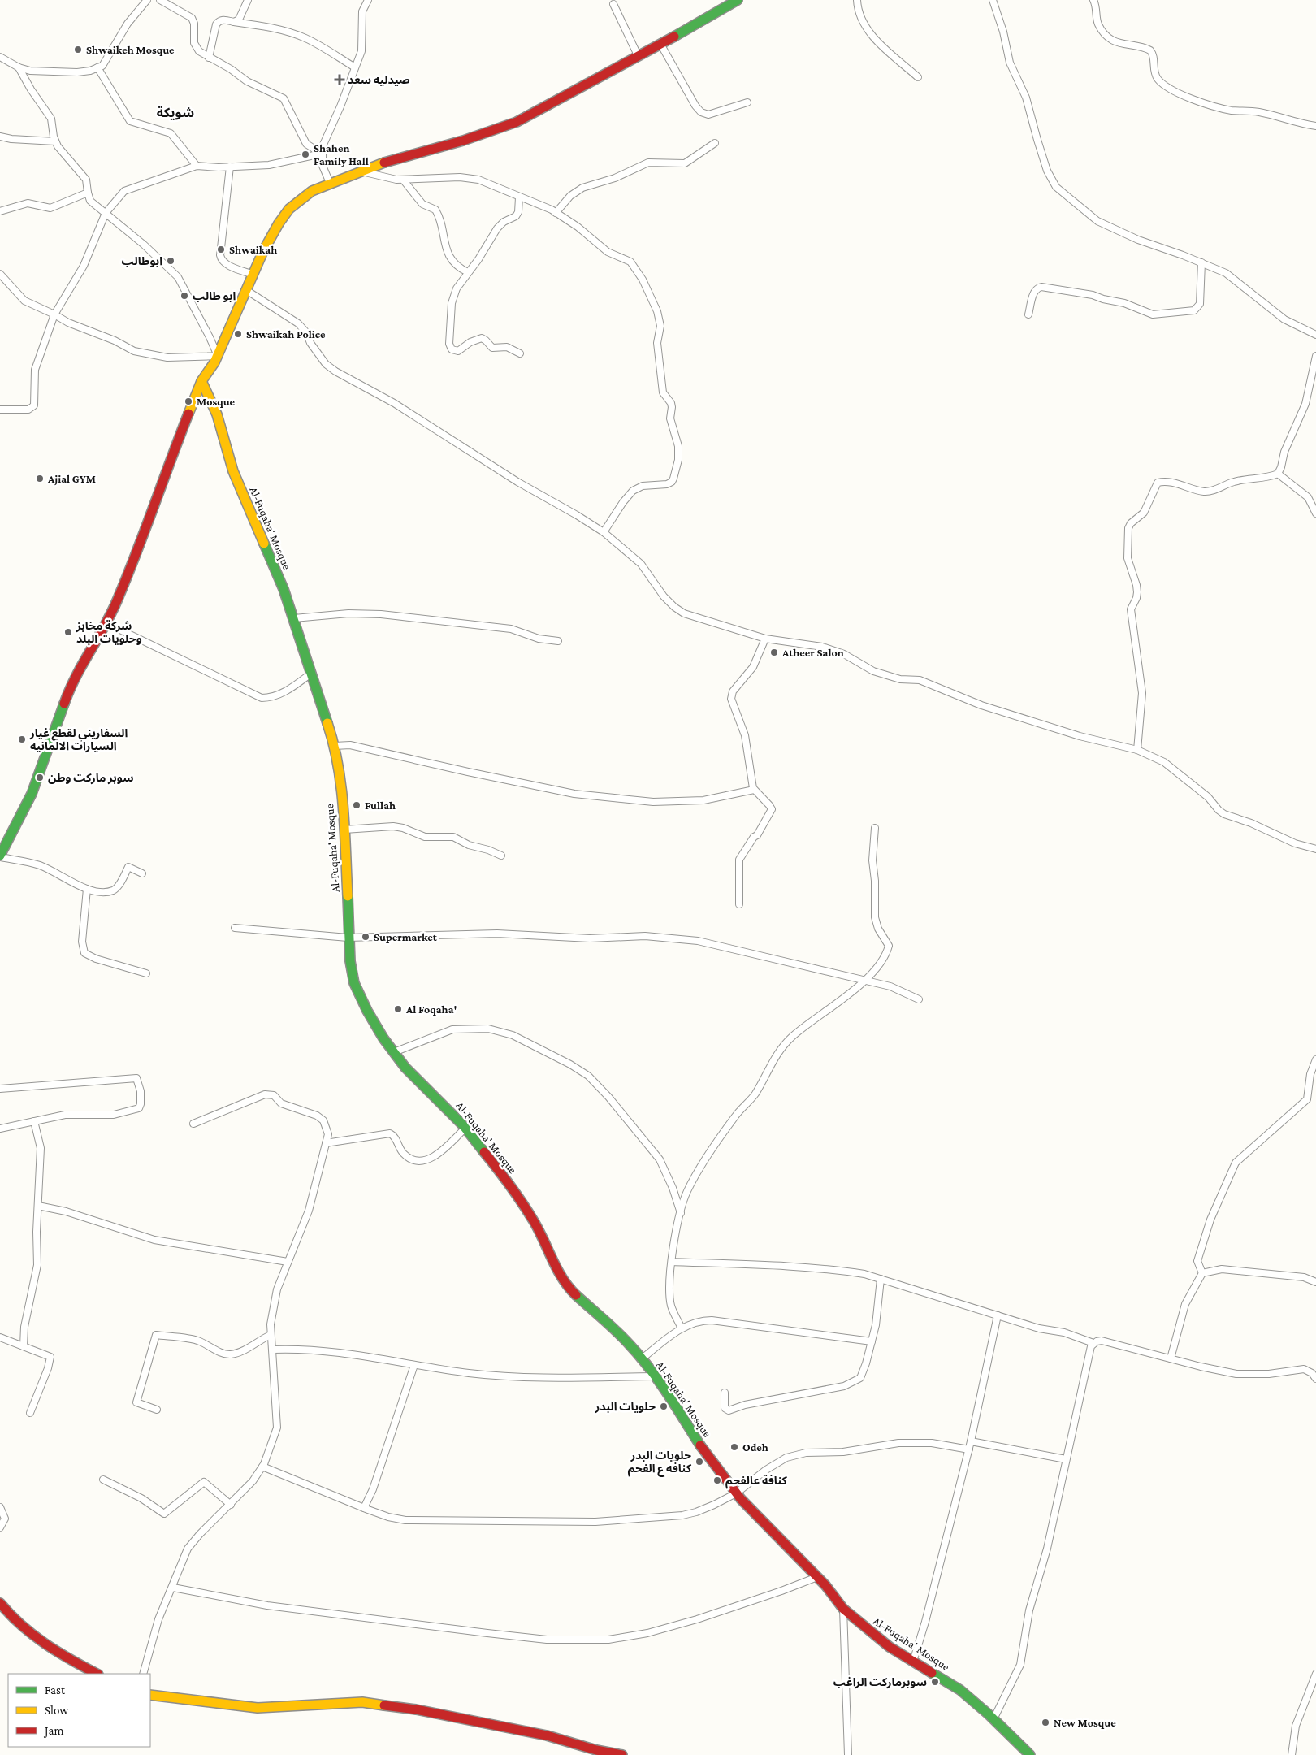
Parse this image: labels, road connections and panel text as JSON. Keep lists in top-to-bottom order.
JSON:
{
  "streets": {
    "street": ["Al-Fuqaha' Mosque"]
  },
  "districts": ["شويكة"],
  "places": {
    "other": [
      "Shwaikeh Mosque",
      "Shahen Family Hall",
      "Shwaikah",
      "ابوطالب",
      "ابو طالب",
      "Shwaikah Police",
      "Mosque",
      "Ajial GYM",
      "شركة مخابز وحلويات البلد",
      "Atheer Salon",
      "السفاريني لقطع غيار السيارات الالمانيه",
      "سوبر ماركت وطن",
      "Fullah",
      "Supermarket",
      "Al Foqaha'",
      "حلويات البدر",
      "Odeh",
      "حلويات البدر كنافه ع الفحم",
      "كنافة عالفحم",
      "سوبرماركت الراغب",
      "New Mosque"
    ],
    "health": ["صيدليه سعد"]
  },
  "legend": ["Fast", "Slow", "Jam"]
}
